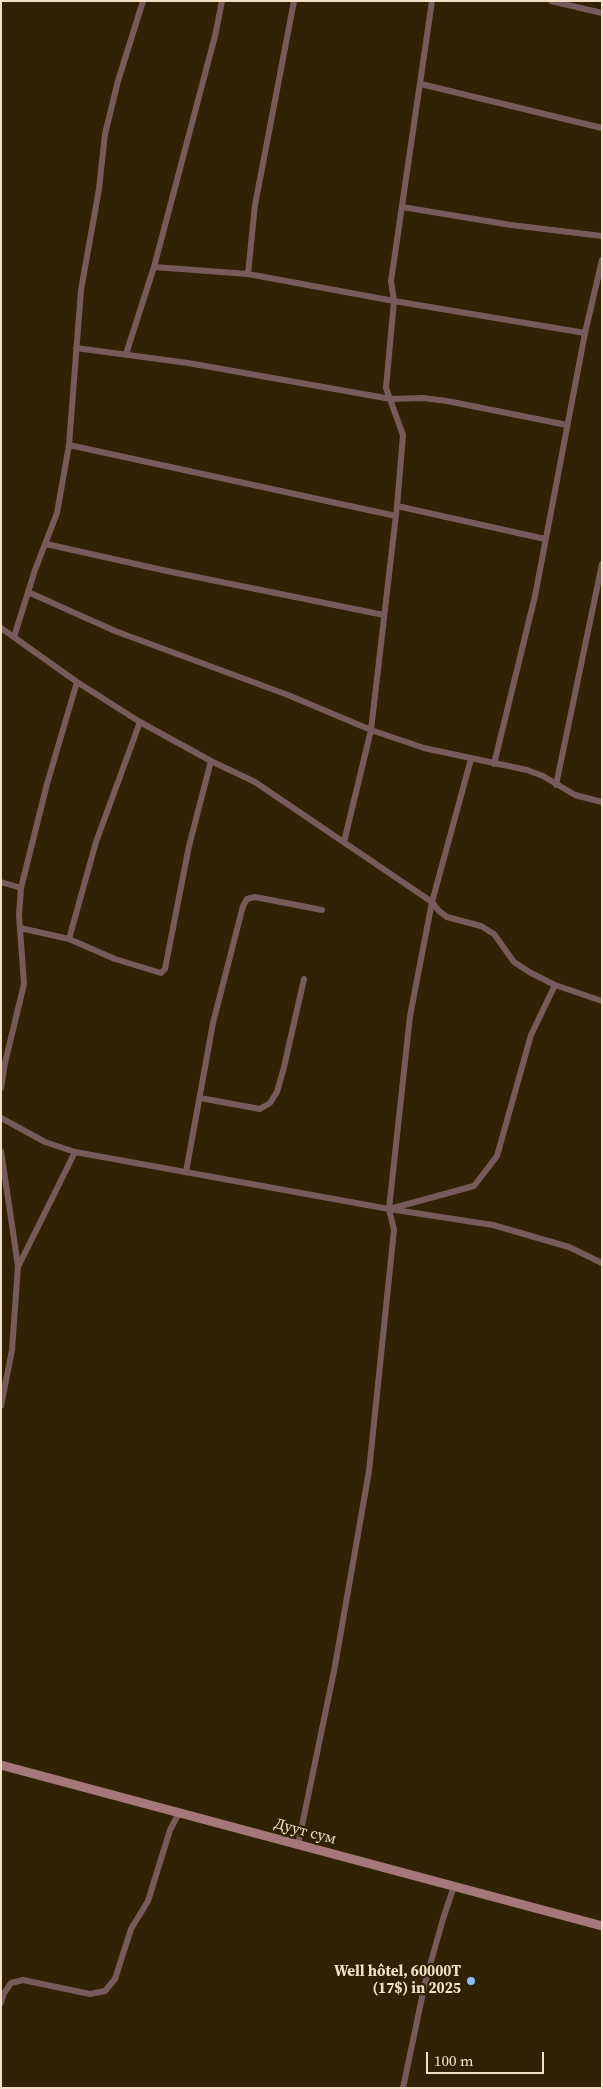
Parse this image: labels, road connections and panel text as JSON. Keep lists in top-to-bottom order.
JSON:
{
  "streets": {
    "main road": ["Дуут сум"]
  },
  "places": ["Well hôtel, 60000T (17$) in 2025"],
  "scale_bar": "100 m"
}
